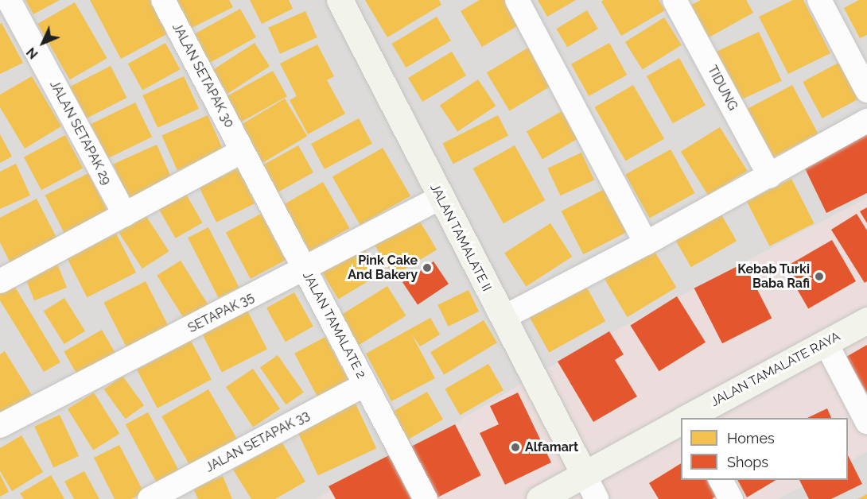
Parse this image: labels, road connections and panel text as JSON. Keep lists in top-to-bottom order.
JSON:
{
  "streets": {
    "street": [
      "JALAN SETAPAK 30",
      "TIDUNG",
      "JALAN SETAPAK 29",
      "JALAN TAMALATE II",
      "SETAPAK 35",
      "JALAN TAMALATE 2",
      "JALAN TAMALATE RAYA",
      "JALAN SETAPAK 33"
    ]
  },
  "crossings": [
    ["JALAN SETAPAK 30", "JALAN TAMALATE 2"],
    ["JALAN TAMALATE II", "SETAPAK 35"],
    ["JALAN TAMALATE II", "JALAN TAMALATE RAYA"],
    ["SETAPAK 35", "JALAN TAMALATE 2"],
    ["JALAN TAMALATE 2", "JALAN SETAPAK 33"]
  ],
  "places": ["Pink Cake And Bakery", "Kebab Turki Baba Rafi", "Alfamart"],
  "legend": ["Homes", "Shops"],
  "north": "bottom left"
}
